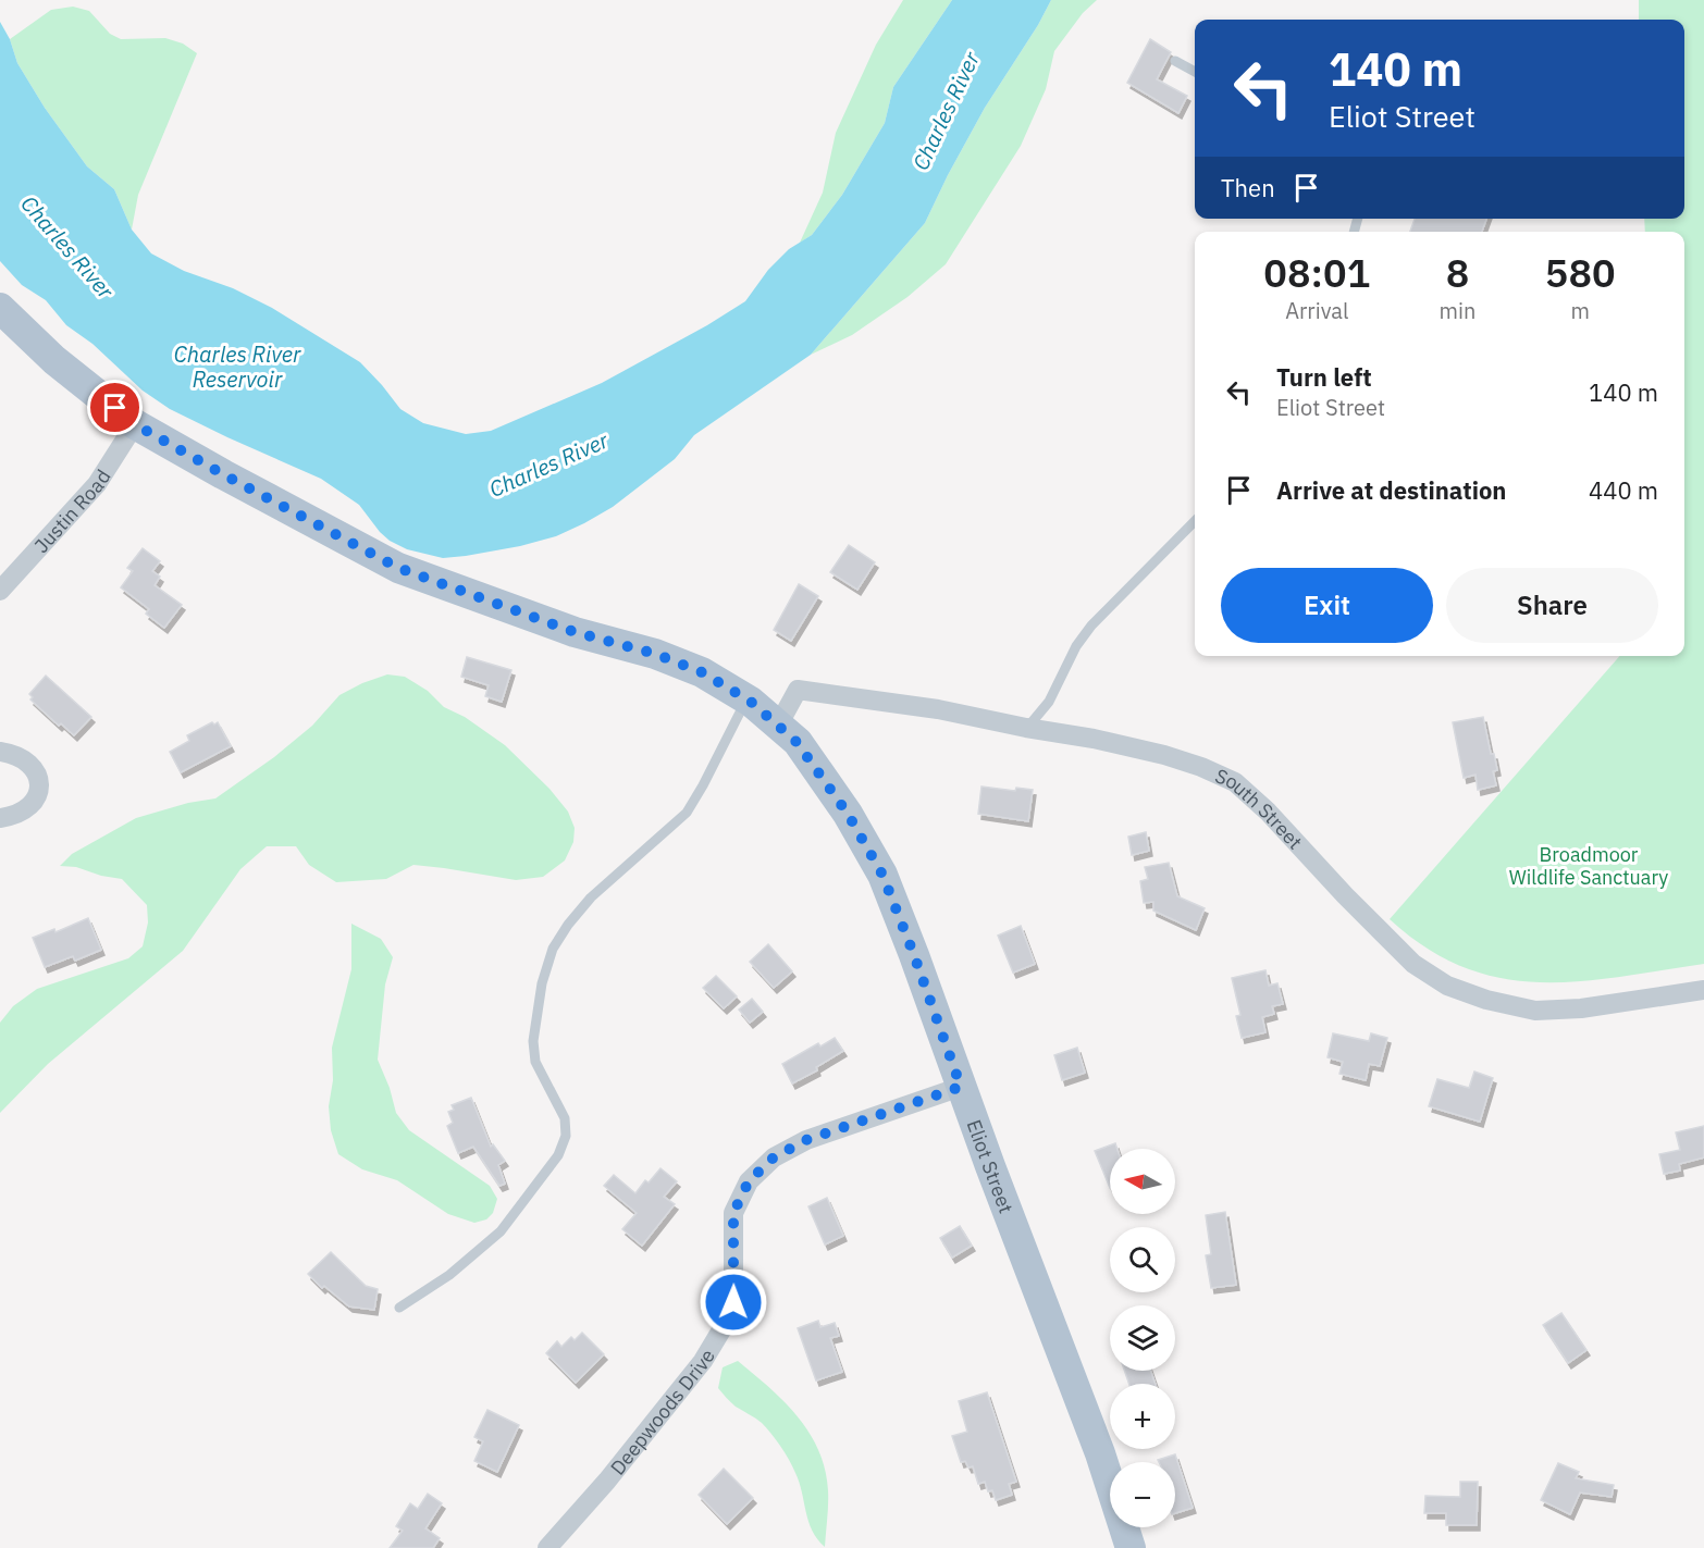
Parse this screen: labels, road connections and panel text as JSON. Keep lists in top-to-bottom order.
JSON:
{
  "streets": {
    "main road": ["Eliot Street"],
    "street": ["Justin Road", "South Street", "Deepwoods Drive"]
  },
  "crossings": [
    ["Justin Road", "Eliot Street"],
    ["South Street", "Eliot Street"],
    ["Eliot Street", "Deepwoods Drive"]
  ],
  "water": ["Charles River", "Charles River Reservoir"],
  "parks": ["Broadmoor Wildlife Sanctuary"],
  "north": "left",
  "page": {
    "turn": ["140 m", "Eliot Street"],
    "then": "Then",
    "eta": [
      "08:01",
      "Arrival",
      "8",
      "min",
      "580",
      "m"
    ],
    "list": [
      {
        "name": "Turn left",
        "note": "Eliot Street",
        "value": "140 m"
      },
      {
        "name": "Arrive at destination",
        "value": "440 m"
      }
    ],
    "buttons": ["Exit", "Share"],
    "map_buttons": ["+", "−"]
  }
}
